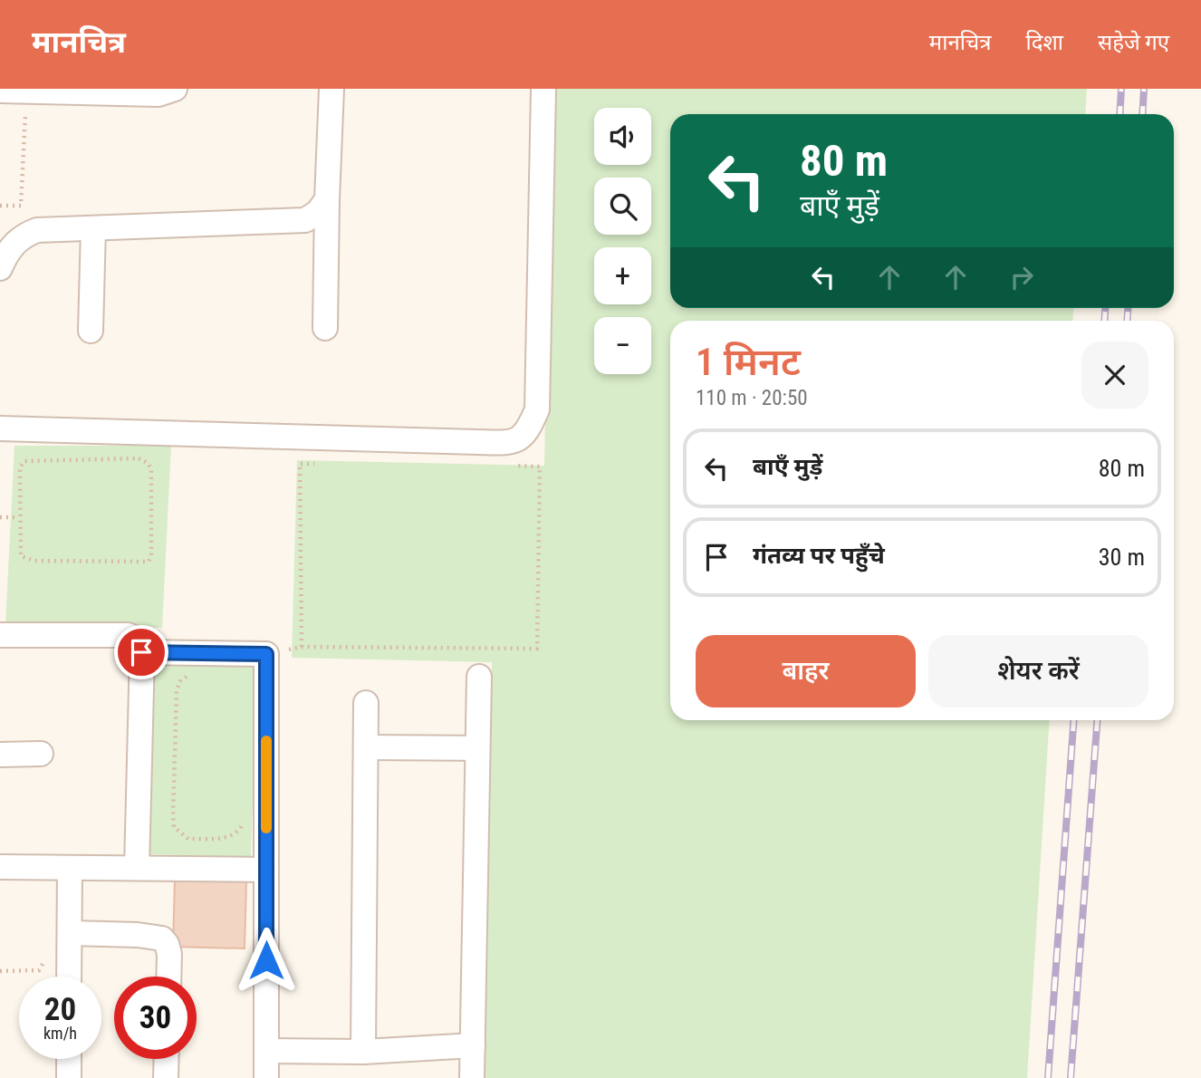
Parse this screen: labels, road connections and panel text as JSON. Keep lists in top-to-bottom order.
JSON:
{
  "page": {
    "header": "मानचित्र",
    "nav": ["मानचित्र", "दिशा", "सहेजे गए"],
    "map_buttons": ["+", "−"],
    "turn": ["80 m", "बाएँ मुड़ें"],
    "heading": ["1 मिनट", "110 m · 20:50"],
    "list": [
      {
        "name": "बाएँ मुड़ें",
        "value": "80 m"
      },
      {
        "name": "गंतव्य पर पहुँचे",
        "value": "30 m"
      }
    ],
    "buttons": ["बाहर", "शेयर करें"],
    "speed": "20 km/h",
    "limit": "30"
  }
}
